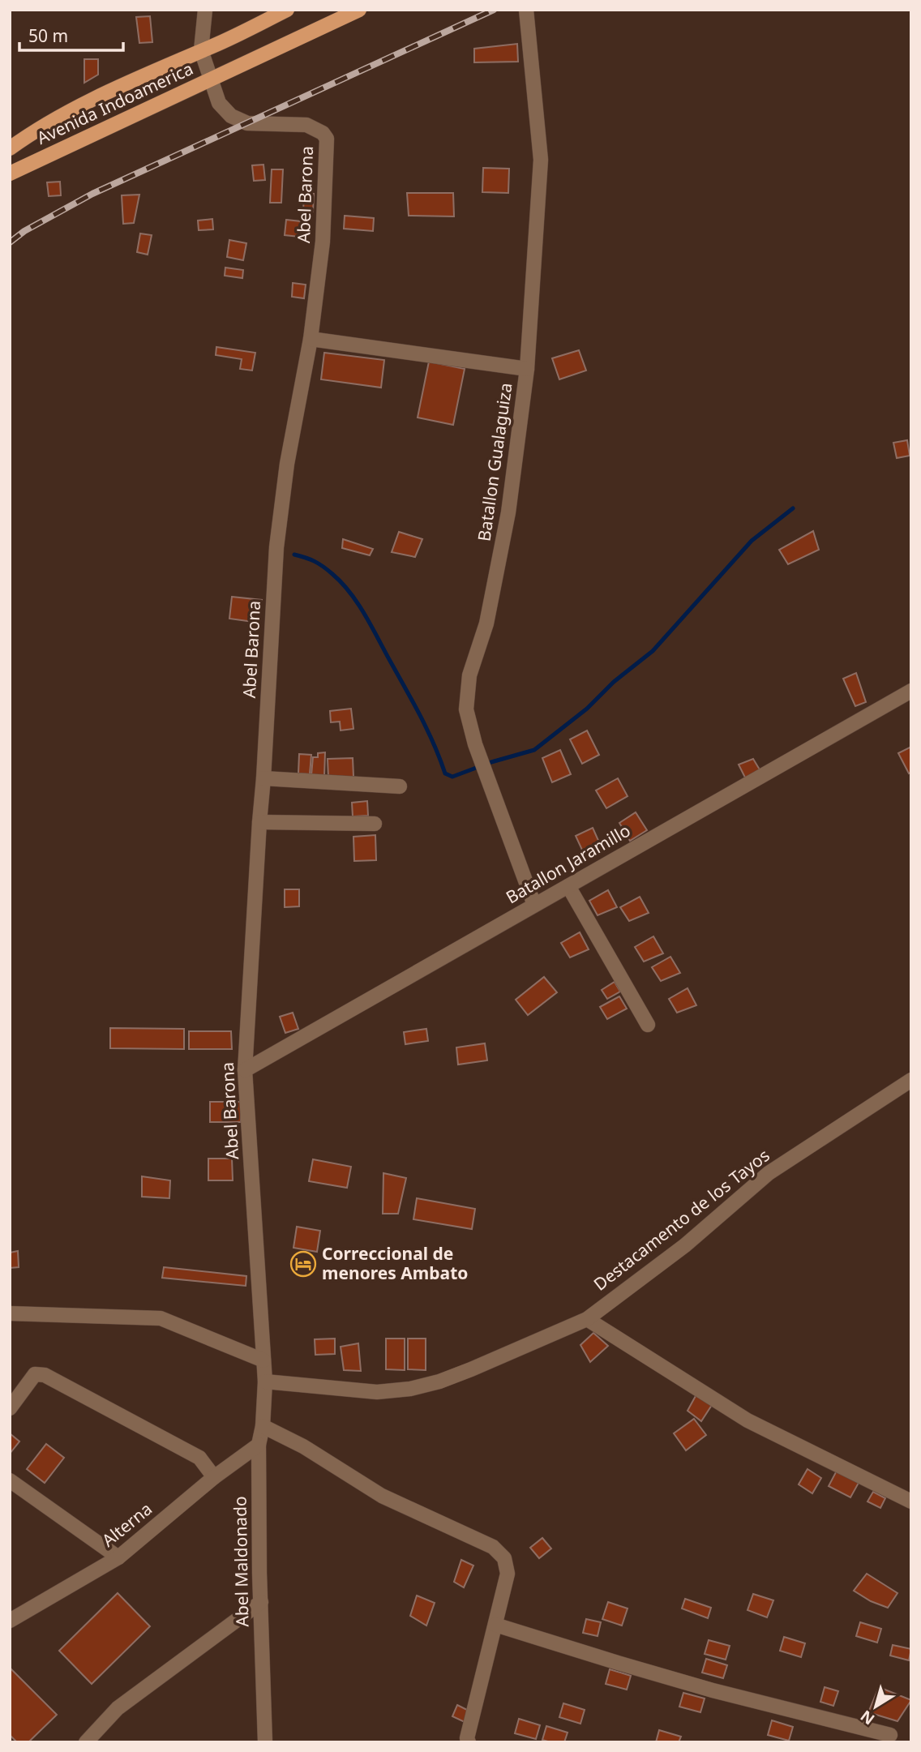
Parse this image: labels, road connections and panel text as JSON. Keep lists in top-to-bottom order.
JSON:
{
  "streets": {
    "main road": ["Avenida Indoamerica"],
    "street": [
      "Abel Barona",
      "Batallon Gualaguiza",
      "Batallon Jaramillo",
      "Destacamento de los Tayos",
      "Alterna",
      "Abel Maldonado"
    ]
  },
  "crossings": [
    ["Avenida Indoamerica", "Abel Barona"],
    ["Abel Barona", "Batallon Jaramillo"],
    ["Abel Barona", "Destacamento de los Tayos"],
    ["Abel Barona", "Abel Maldonado"],
    ["Batallon Gualaguiza", "Batallon Jaramillo"],
    ["Destacamento de los Tayos", "Abel Maldonado"],
    ["Alterna", "Abel Maldonado"]
  ],
  "places": {
    "hotel": ["Correccional de menores Ambato"]
  },
  "scale_bar": "50 m",
  "north": "bottom left"
}
